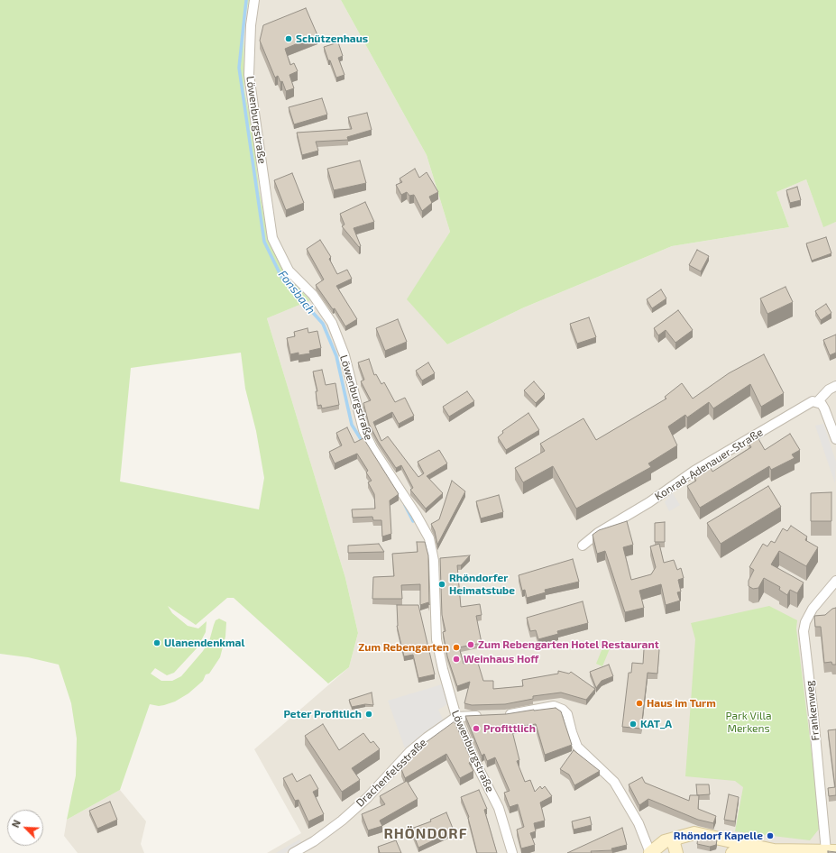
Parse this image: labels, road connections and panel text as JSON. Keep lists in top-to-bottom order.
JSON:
{
  "streets": {
    "street": [
      "Löwenburgstraße",
      "Konrad-Adenauer-Straße",
      "Frankenweg",
      "Drachenfelsstraße"
    ]
  },
  "crossings": [
    ["Löwenburgstraße", "Drachenfelsstraße"]
  ],
  "districts": ["RHÖNDORF"],
  "water": ["Fonsbach"],
  "parks": ["Park Villa Merkens"],
  "places": [
    "Schützenhaus",
    "Rhöndorfer Heimatstube",
    "Ulanendenkmal",
    "Zum Rebengarten Hotel Restaurant",
    "Zum Rebengarten",
    "Weinhaus Hoff",
    "Haus im Turm",
    "Peter Profitlich",
    "KAT_A",
    "Profittlich",
    "Rhöndorf Kapelle"
  ],
  "north": "top left"
}
